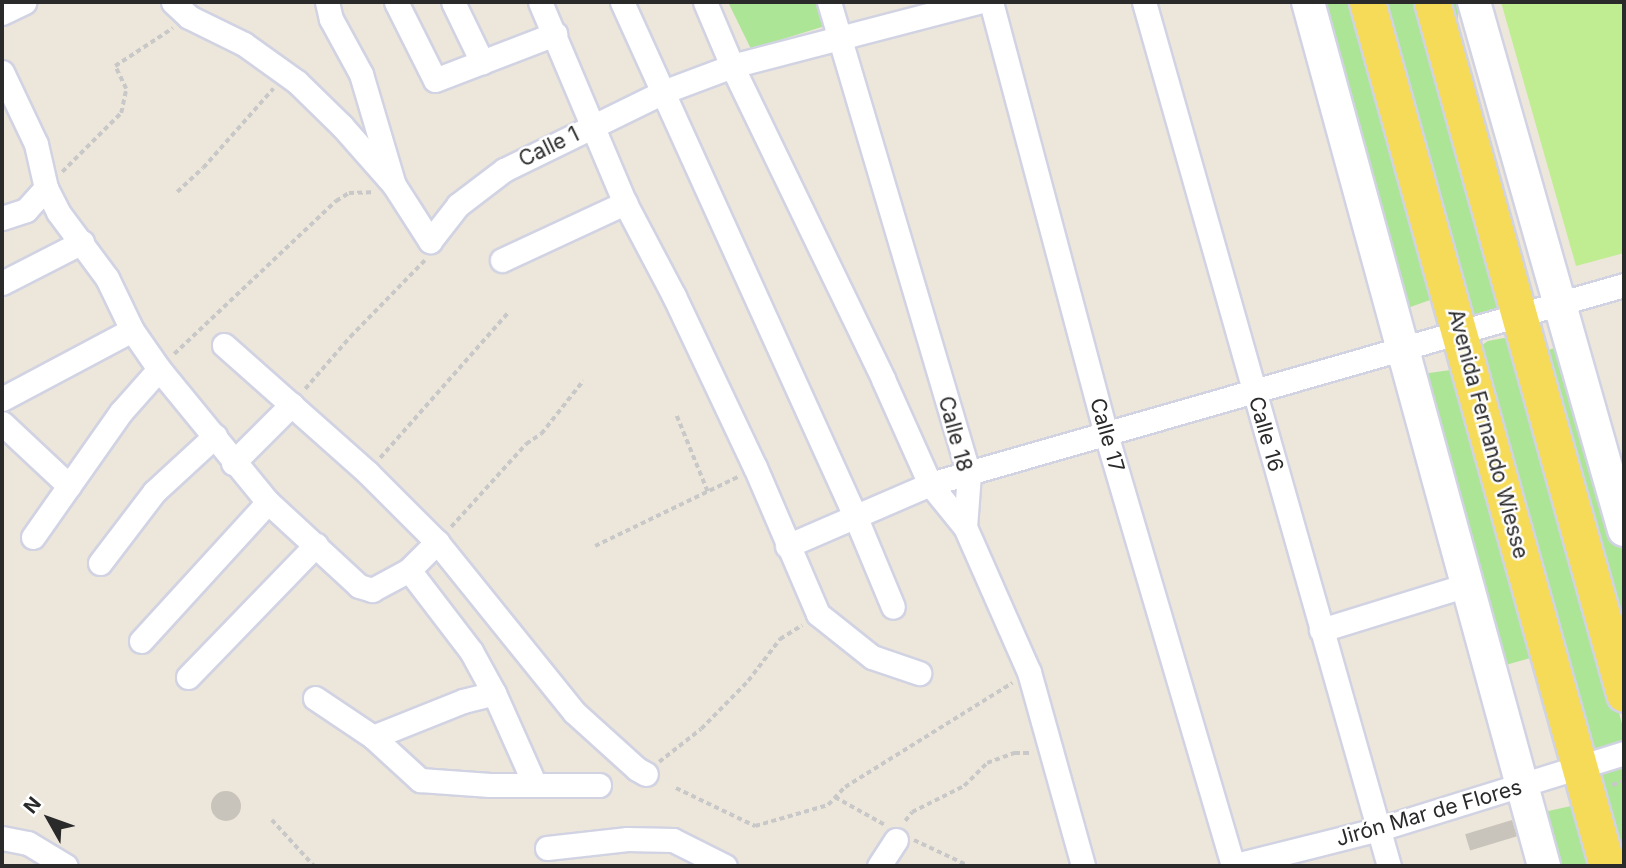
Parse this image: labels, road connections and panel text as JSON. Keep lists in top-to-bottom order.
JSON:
{
  "streets": {
    "main road": ["Avenida Fernando Wiesse"],
    "street": [
      "Calle 1",
      "Calle 18",
      "Calle 16",
      "Calle 17",
      "Jirón Mar de Flores"
    ]
  },
  "crossings": [
    ["Calle 1", "Calle 18"],
    ["Calle 16", "Jirón Mar de Flores"],
    ["Avenida Fernando Wiesse", "Jirón Mar de Flores"],
    ["Calle 17", "Jirón Mar de Flores"]
  ],
  "north": "top left"
}
